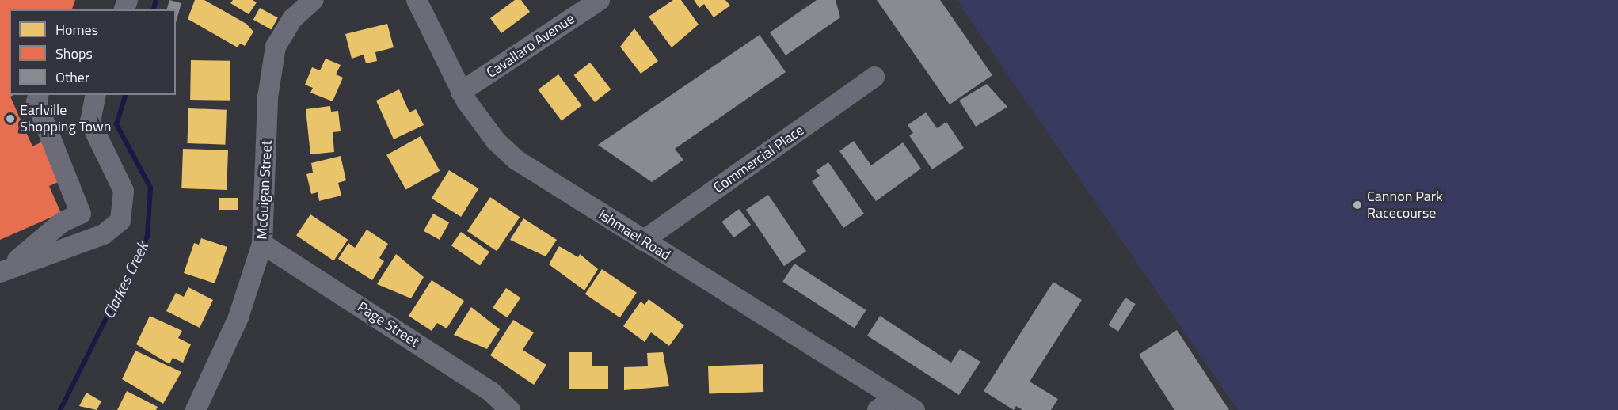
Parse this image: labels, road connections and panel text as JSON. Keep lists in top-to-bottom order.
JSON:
{
  "streets": {
    "street": [
      "Cavallaro Avenue",
      "Commercial Place",
      "McGuigan Street",
      "Ishmael Road",
      "Page Street"
    ]
  },
  "crossings": [
    ["Cavallaro Avenue", "Ishmael Road"],
    ["Commercial Place", "Ishmael Road"],
    ["McGuigan Street", "Page Street"]
  ],
  "water": ["Clarkes Creek"],
  "places": ["Earlville Shopping Town", "Cannon Park Racecourse"],
  "legend": ["Homes", "Shops", "Other"]
}
